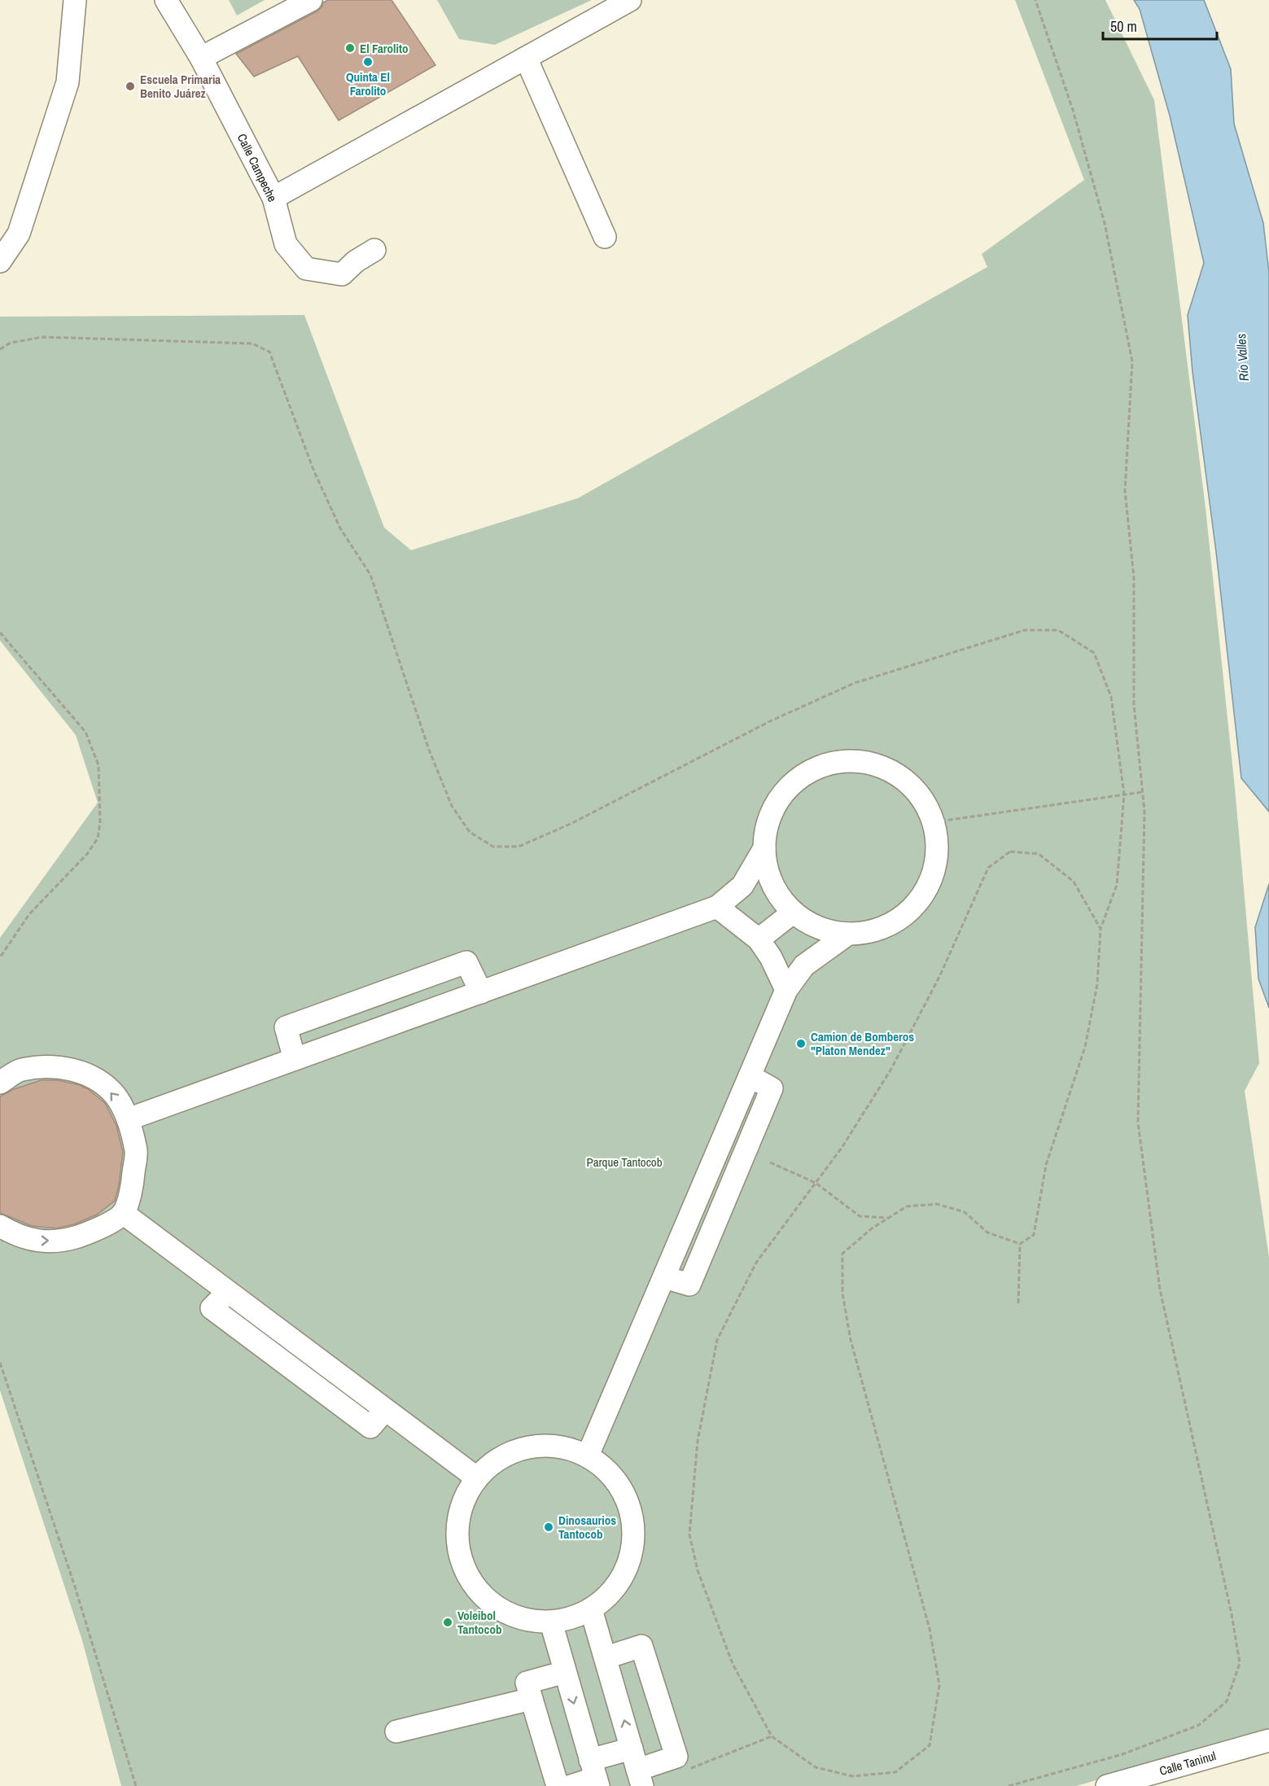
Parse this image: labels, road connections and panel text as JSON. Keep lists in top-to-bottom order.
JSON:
{
  "streets": {
    "street": ["Calle Campeche", "Calle Taninul"]
  },
  "water": ["Río Valles"],
  "parks": ["Parque Tantocob"],
  "places": [
    "El Farolito",
    "Quinta El Farolito",
    "Escuela Primaria Benito Juárez",
    "Camion de Bomberos \"Platon Mendez\"",
    "Dinosaurios Tantocob",
    "Voleibol Tantocob"
  ],
  "scale_bar": "50 m"
}
